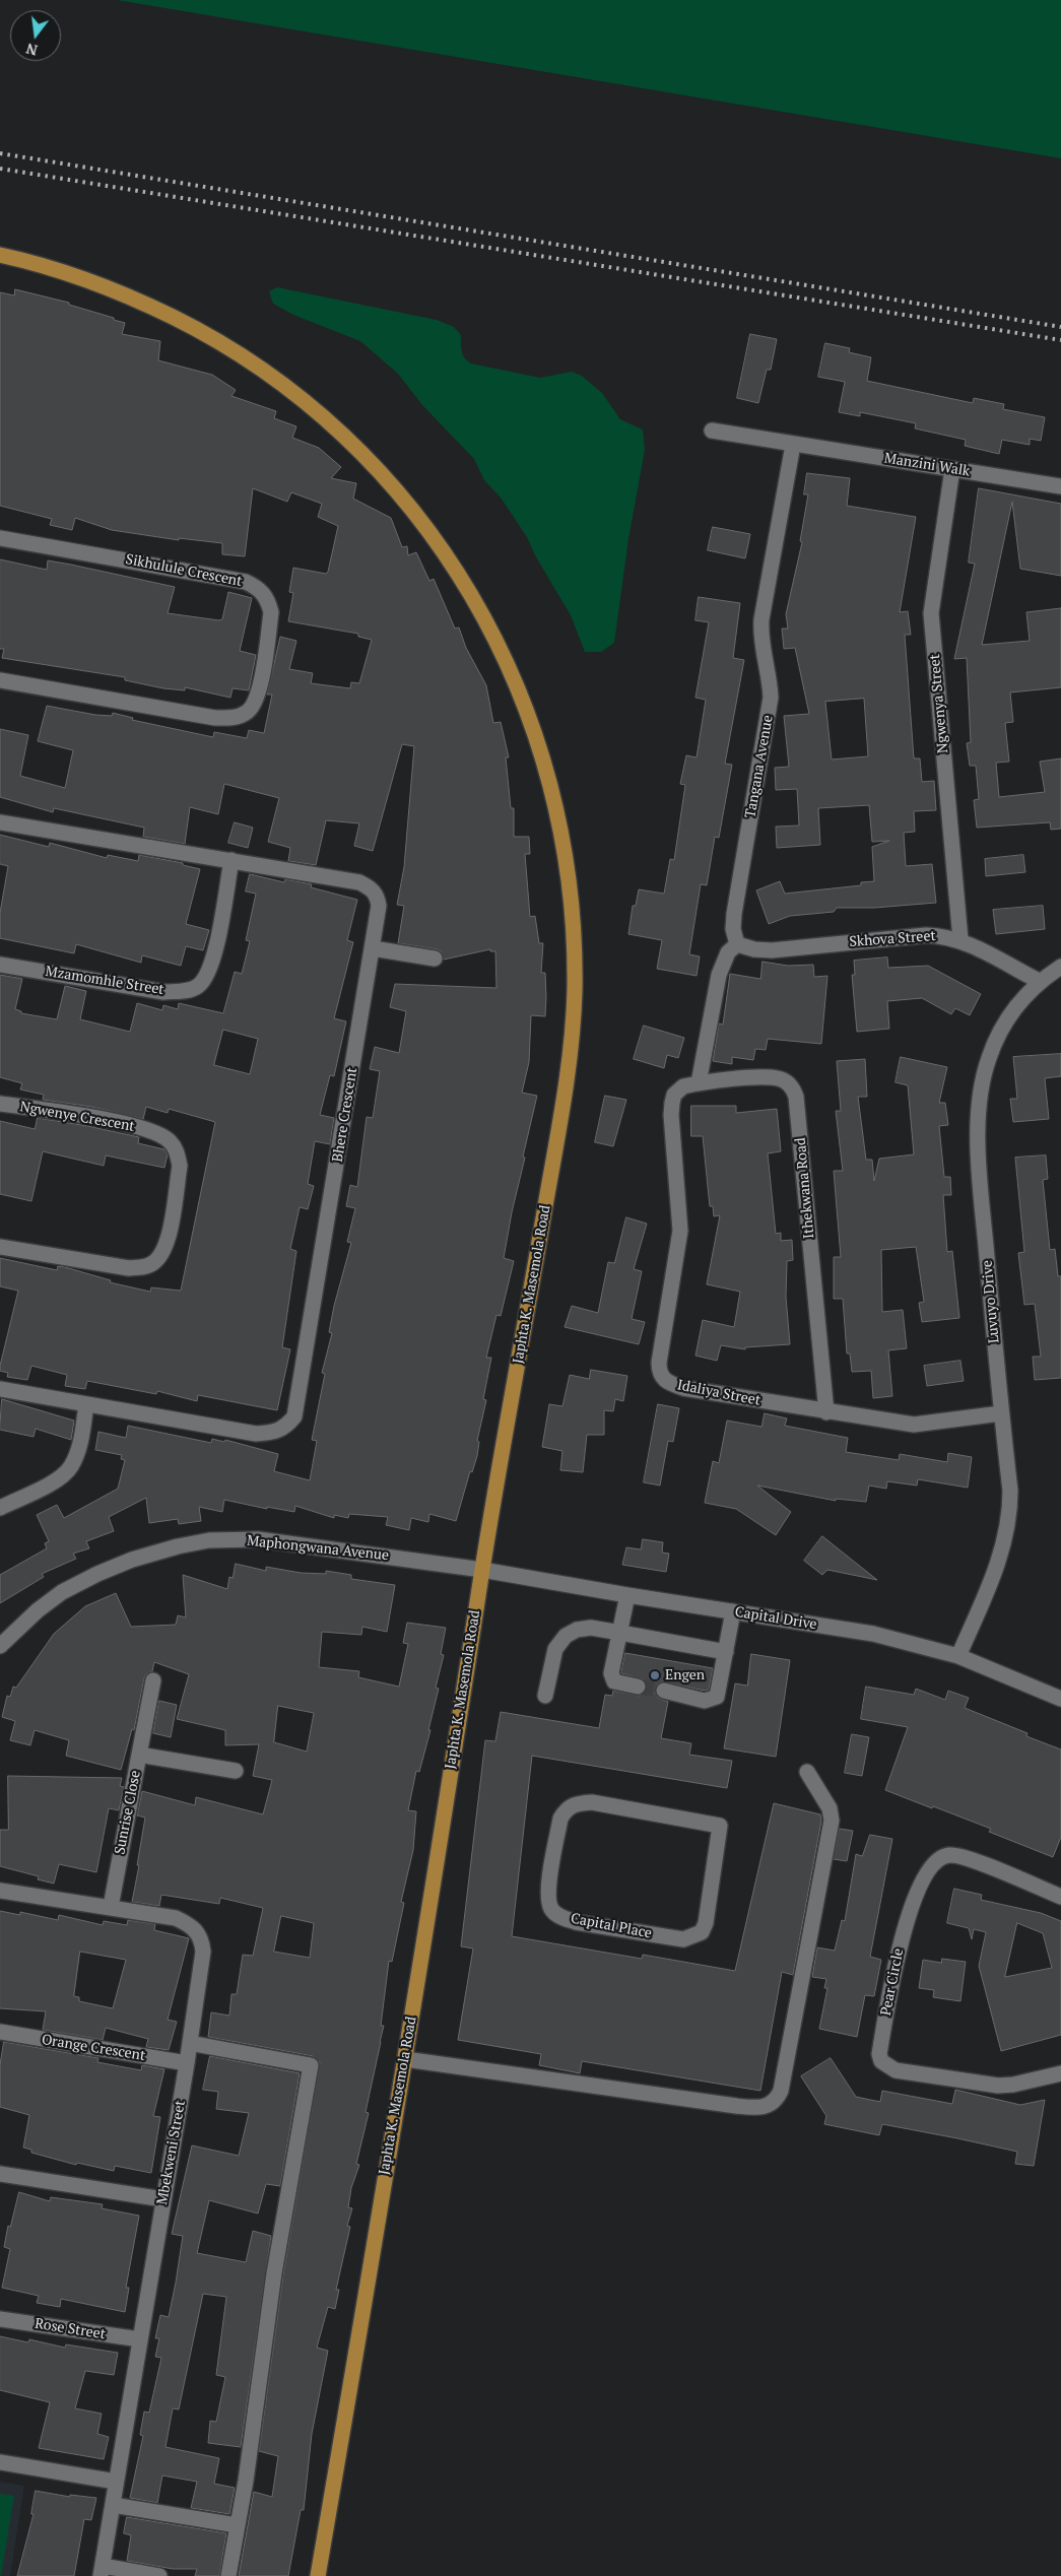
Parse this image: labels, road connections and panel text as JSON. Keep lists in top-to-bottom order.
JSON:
{
  "streets": {
    "main road": ["Japhta K. Masemola Road"],
    "street": [
      "Manzini Walk",
      "Sikhulule Crescent",
      "Ngwenya Street",
      "Tangana Avenue",
      "Skhova Street",
      "Mzamomhle Street",
      "Bhere Crescent",
      "Ngwenye Crescent",
      "Ithekwana Road",
      "Luvuyo Drive",
      "Idaliya Street",
      "Maphongwana Avenue",
      "Capital Drive",
      "Sunrise Close",
      "Capital Place",
      "Pear Circle",
      "Orange Crescent",
      "Mbekweni Street",
      "Rose Street"
    ]
  },
  "crossings": [
    ["Manzini Walk", "Ngwenya Street"],
    ["Manzini Walk", "Tangana Avenue"],
    ["Ngwenya Street", "Skhova Street"],
    ["Tangana Avenue", "Skhova Street"],
    ["Skhova Street", "Luvuyo Drive"],
    ["Mzamomhle Street", "Bhere Crescent"],
    ["Ithekwana Road", "Idaliya Street"],
    ["Japhta K. Masemola Road", "Maphongwana Avenue"],
    ["Japhta K. Masemola Road", "Capital Drive"],
    ["Luvuyo Drive", "Idaliya Street"],
    ["Luvuyo Drive", "Capital Drive"],
    ["Maphongwana Avenue", "Capital Drive"],
    ["Sunrise Close", "Mbekweni Street"],
    ["Orange Crescent", "Mbekweni Street"],
    ["Mbekweni Street", "Rose Street"]
  ],
  "places": ["Engen"],
  "north": "bottom"
}
